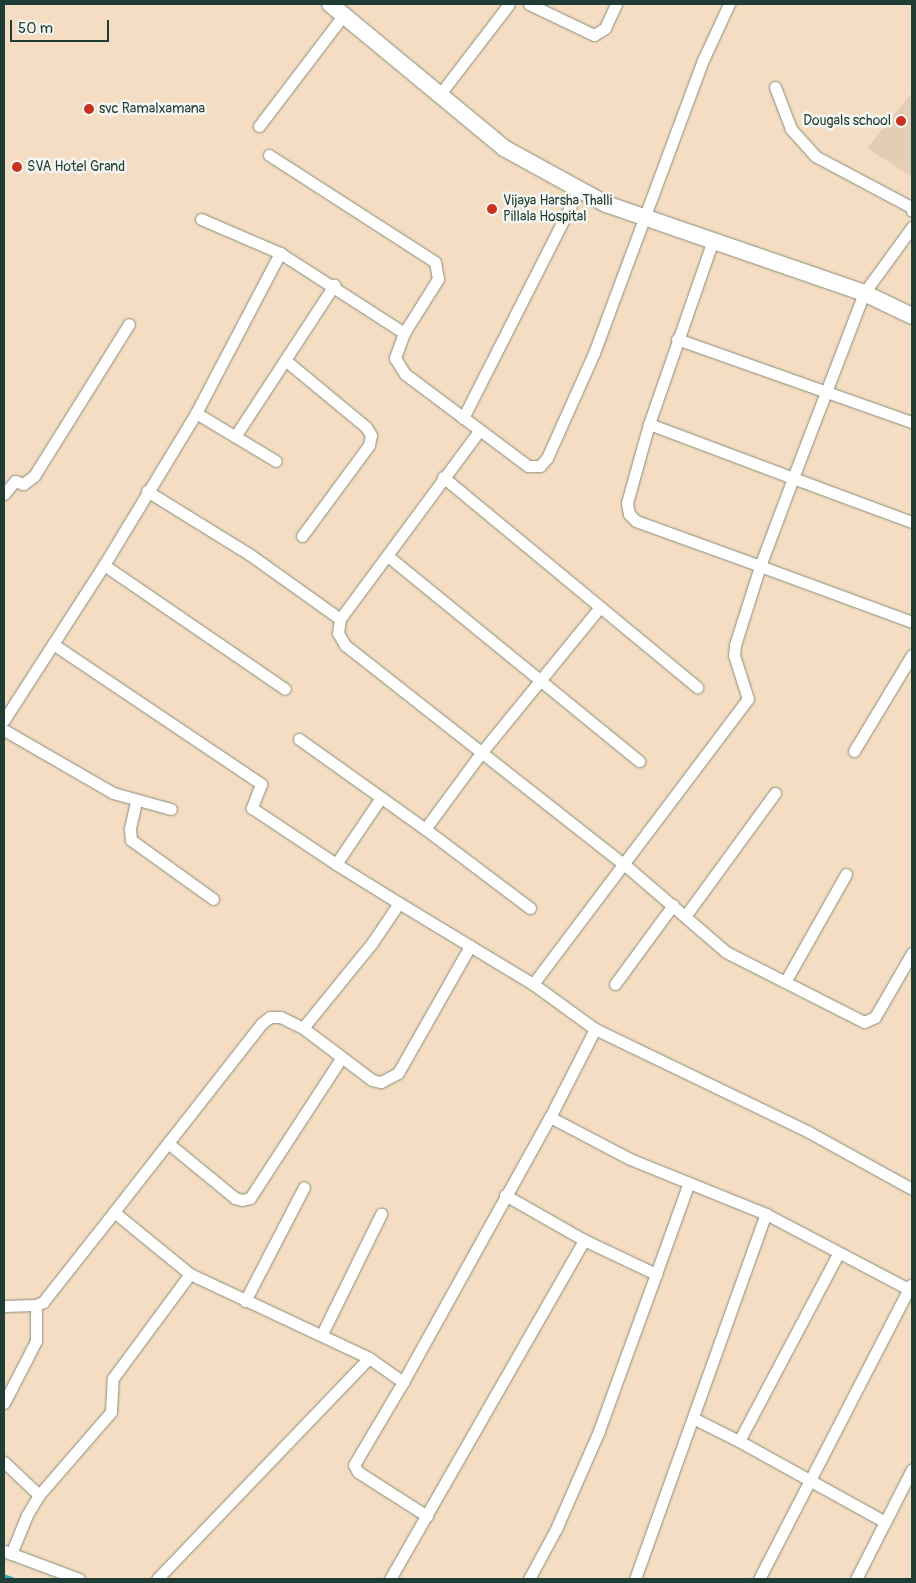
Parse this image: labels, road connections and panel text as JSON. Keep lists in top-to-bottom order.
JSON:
{
  "places": [
    "svc Ramalxamana",
    "Dougals school",
    "SVA Hotel Grand",
    "Vijaya Harsha Thalli Pillala Hospital"
  ],
  "scale_bar": "50 m"
}
